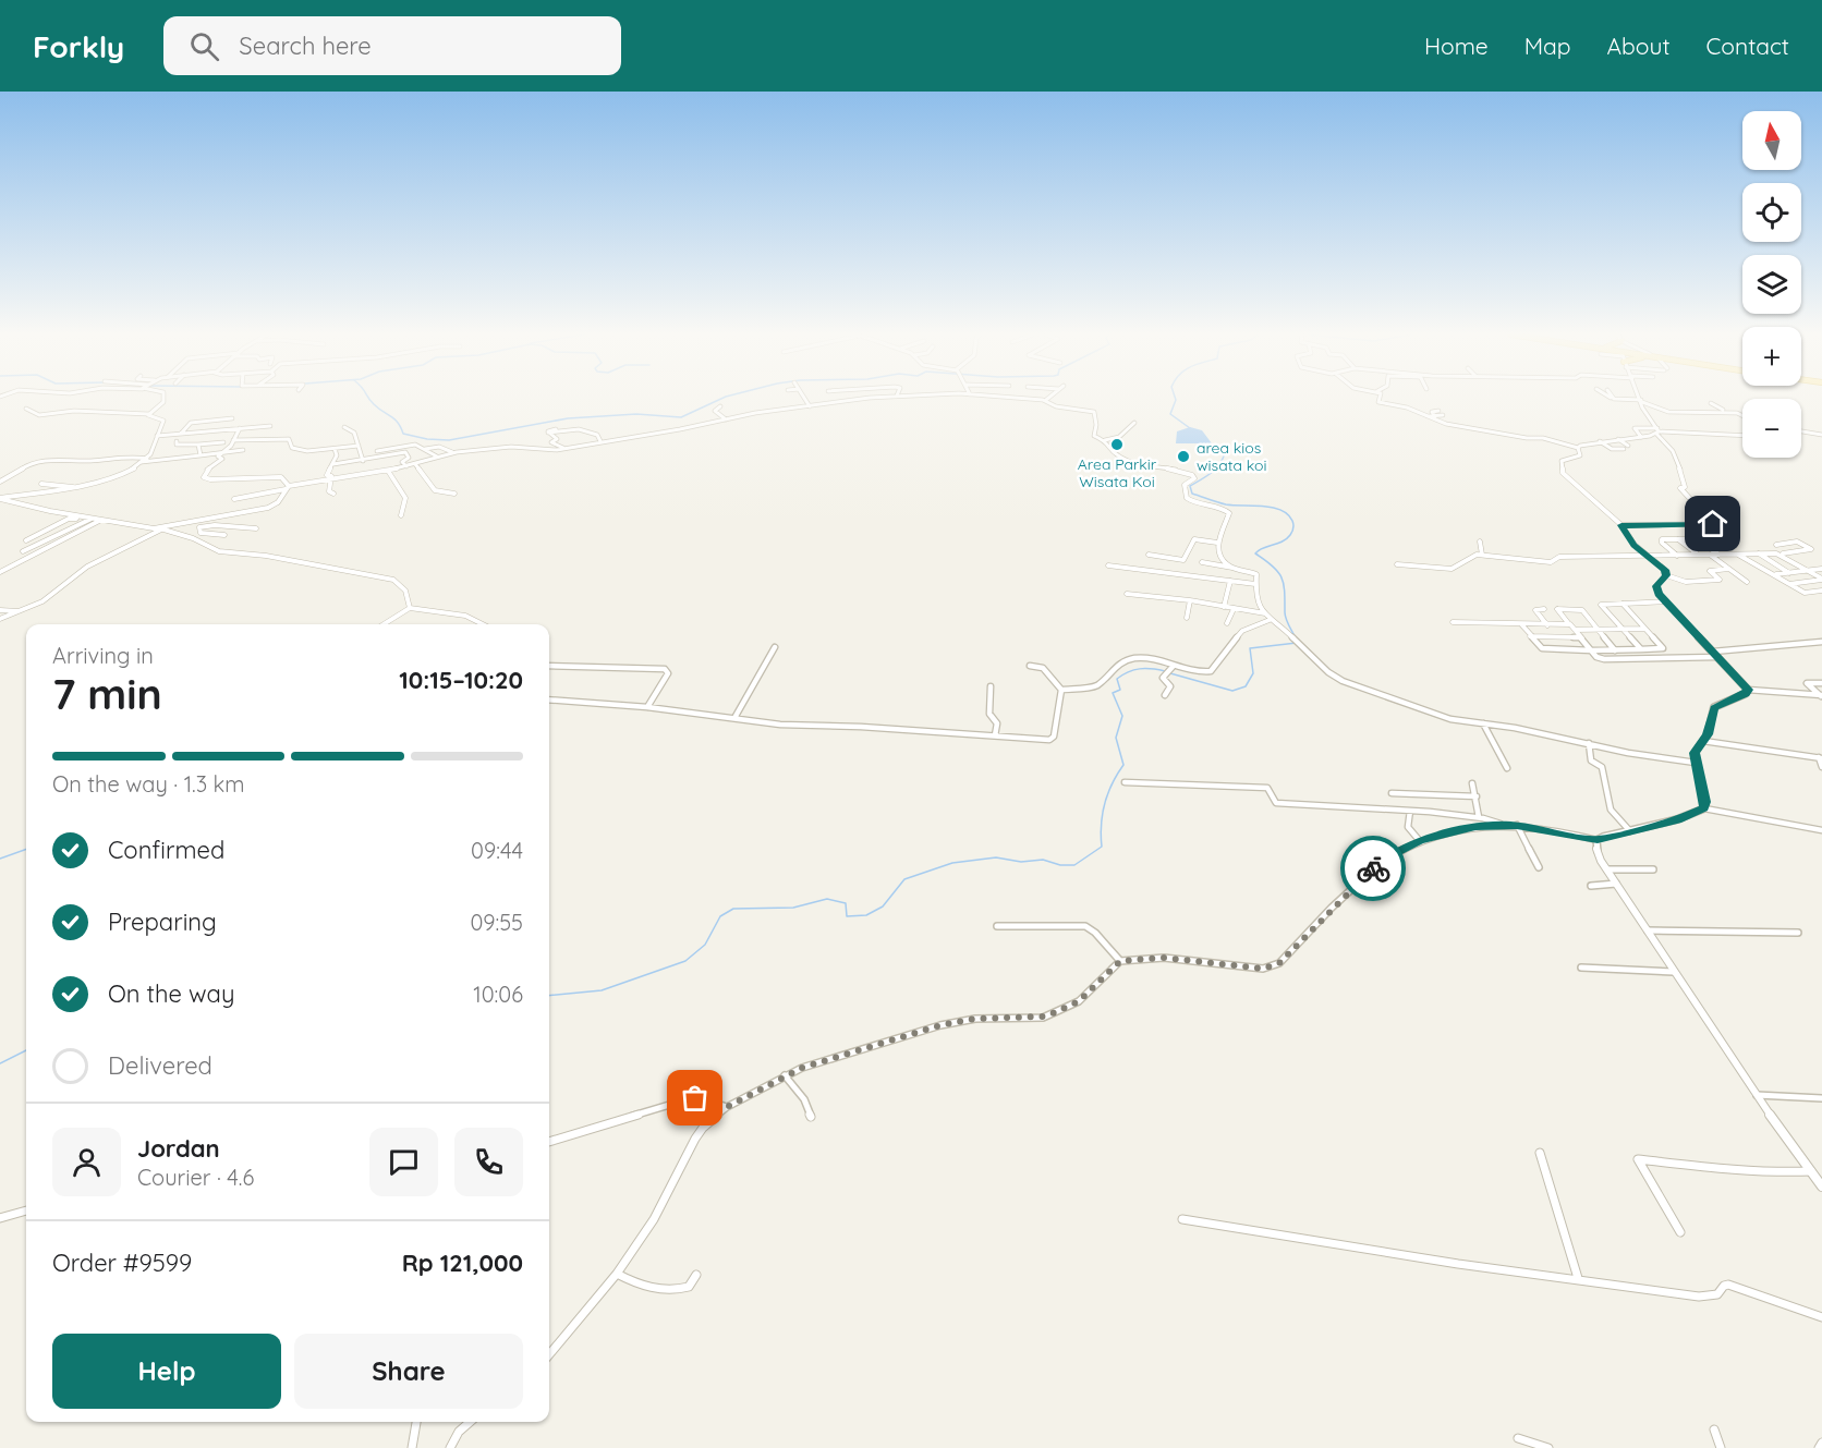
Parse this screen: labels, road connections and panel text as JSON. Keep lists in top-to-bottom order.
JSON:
{
  "places": ["Area Parkir Wisata Koi", "area kios wisata koi"],
  "north": "top",
  "page": {
    "header": "Forkly",
    "search": "Search here",
    "nav": [
      "Home",
      "Map",
      "About",
      "Contact"
    ],
    "map_buttons": ["+", "−"],
    "heading": ["7 min", "Arriving in", "10:15–10:20"],
    "panel": [
      "Jordan",
      "Courier · 4.6",
      "Order #9599",
      "Rp 121,000"
    ],
    "bar": "On the way · 1.3 km",
    "list": [
      ["Confirmed", "09:44"],
      ["Preparing", "09:55"],
      ["On the way", "10:06"],
      "Delivered"
    ],
    "buttons": ["Help", "Share"]
  }
}
